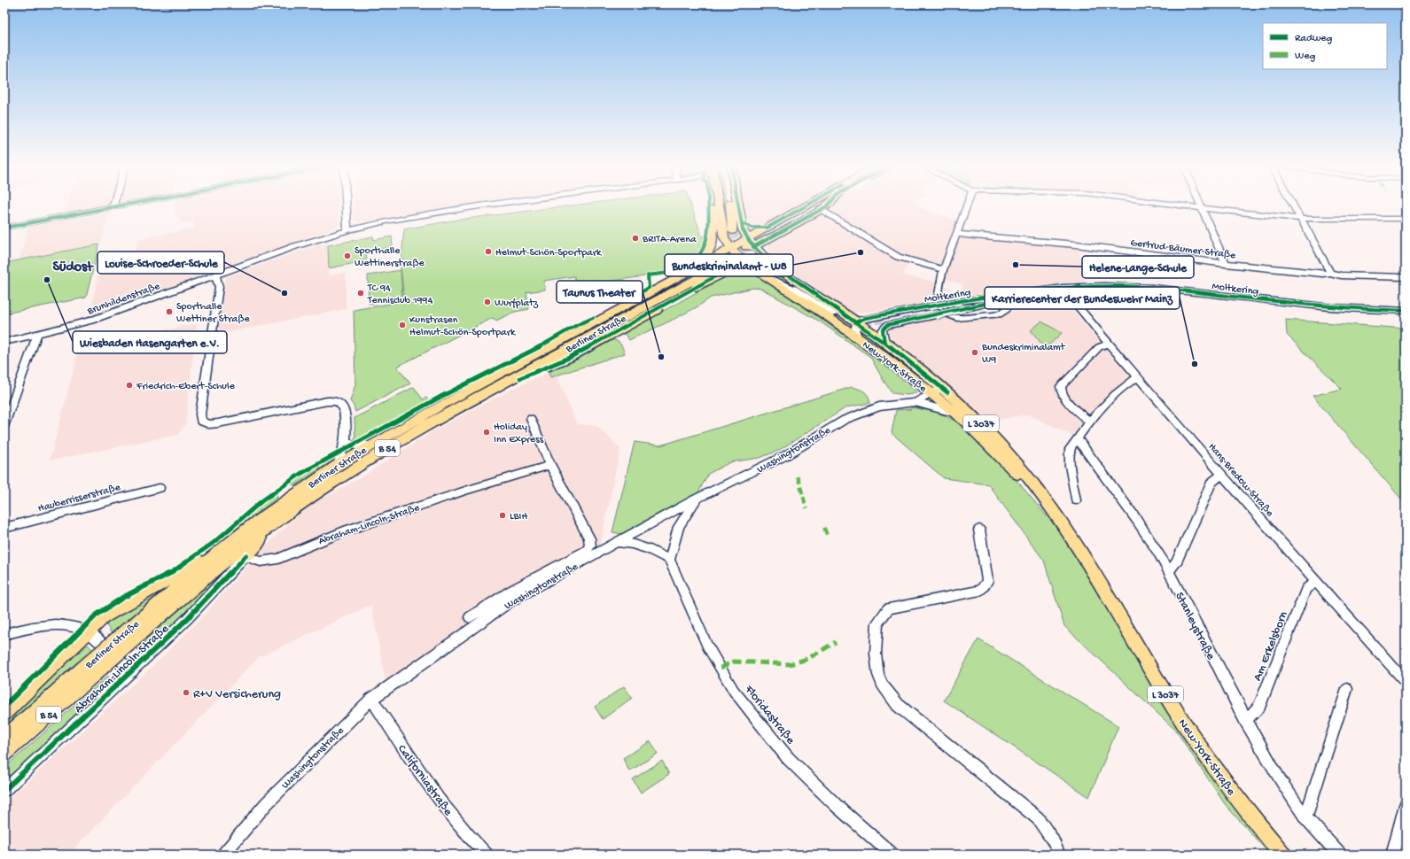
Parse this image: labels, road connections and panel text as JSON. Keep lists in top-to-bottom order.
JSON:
{
  "streets": {
    "main road": [
      "Berliner Straße",
      "New-York-Straße",
      "L 3037",
      "B 54"
    ],
    "street": [
      "Gertrud-Bäumer-Straße",
      "Moltkering",
      "Brunhildenstraße",
      "Washingtonstraße",
      "Hans-Bredow-Straße",
      "Hauberrisserstraße",
      "Abraham-Lincoln-Straße",
      "Stanleystraße",
      "Am Erkelsborn",
      "Floridastraße",
      "Californiastraße"
    ]
  },
  "crossings": [
    ["Moltkering", "New-York-Straße"],
    ["Moltkering", "Hans-Bredow-Straße"],
    ["Berliner Straße", "B 54"],
    ["New-York-Straße", "Washingtonstraße"],
    ["Washingtonstraße", "Californiastraße"],
    ["Hans-Bredow-Straße", "Am Erkelsborn"],
    ["Stanleystraße", "Am Erkelsborn"]
  ],
  "districts": ["Südost"],
  "places": [
    "BRITA-Arena",
    "Helmut-Schön-Sportpark",
    "Bundeskriminalamt - W8",
    "Sporthalle Wettinerstraße",
    "Helene-Lange-Schule",
    "Wiesbaden Hasengarten e.V.",
    "Louise-Schroeder-Schule",
    "TC 94 Tennisclub 1994",
    "Wurfplatz",
    "Sporthalle Wettiner Straße",
    "Kunstrasen Helmut-Schön-Sportpark",
    "Bundeskriminalamt W9",
    "Taunus Theater",
    "Karrierecenter der Bundeswehr Mainz",
    "Friedrich-Ebert-Schule",
    "Holiday Inn Express",
    "LBIH",
    "R+V Versicherung"
  ],
  "legend": ["Radweg", "Weg"]
}
